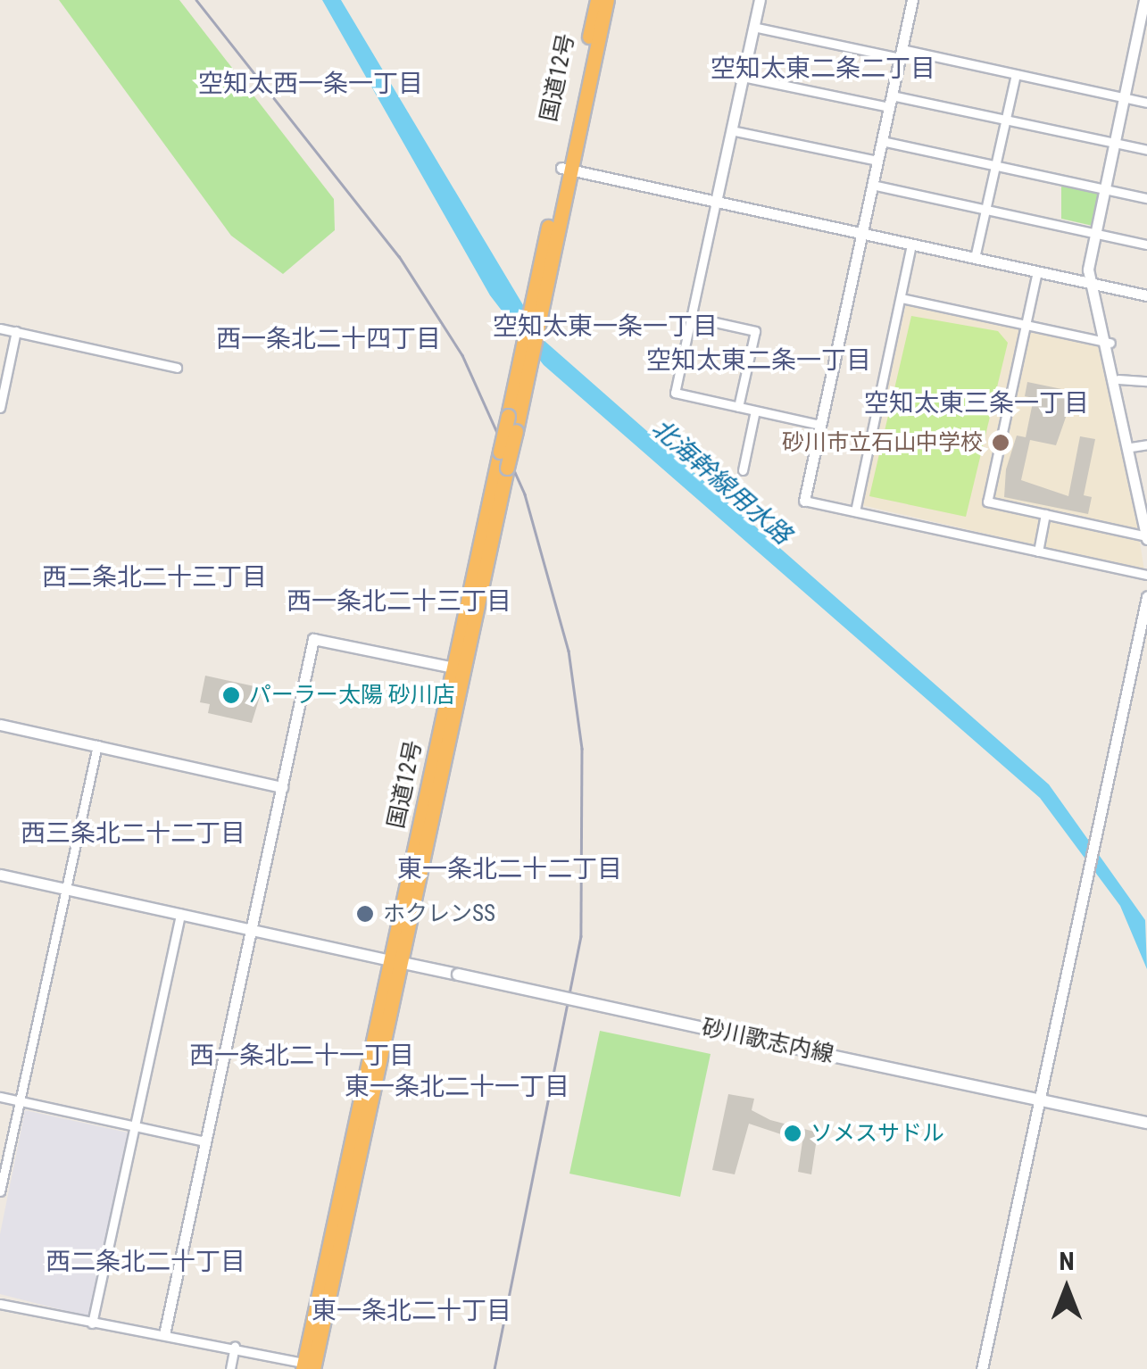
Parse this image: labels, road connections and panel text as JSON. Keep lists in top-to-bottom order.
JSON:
{
  "streets": {
    "highway": ["国道12号"],
    "main road": ["砂川歌志内線"]
  },
  "crossings": [
    ["国道12号", "砂川歌志内線"]
  ],
  "districts": [
    "空知太東二条二丁目",
    "空知太西一条一丁目",
    "空知太東一条一丁目",
    "西一条北二十四丁目",
    "空知太東二条一丁目",
    "空知太東三条一丁目",
    "西二条北二十三丁目",
    "西一条北二十三丁目",
    "西三条北二十二丁目",
    "東一条北二十二丁目",
    "西一条北二十一丁目",
    "東一条北二十一丁目",
    "西二条北二十丁目",
    "東一条北二十丁目"
  ],
  "water": ["北海幹線用水路"],
  "places": [
    "砂川市立石山中学校",
    "パーラー太陽 砂川店",
    "ホクレンSS",
    "ソメスサドル"
  ],
  "north": "top"
}
